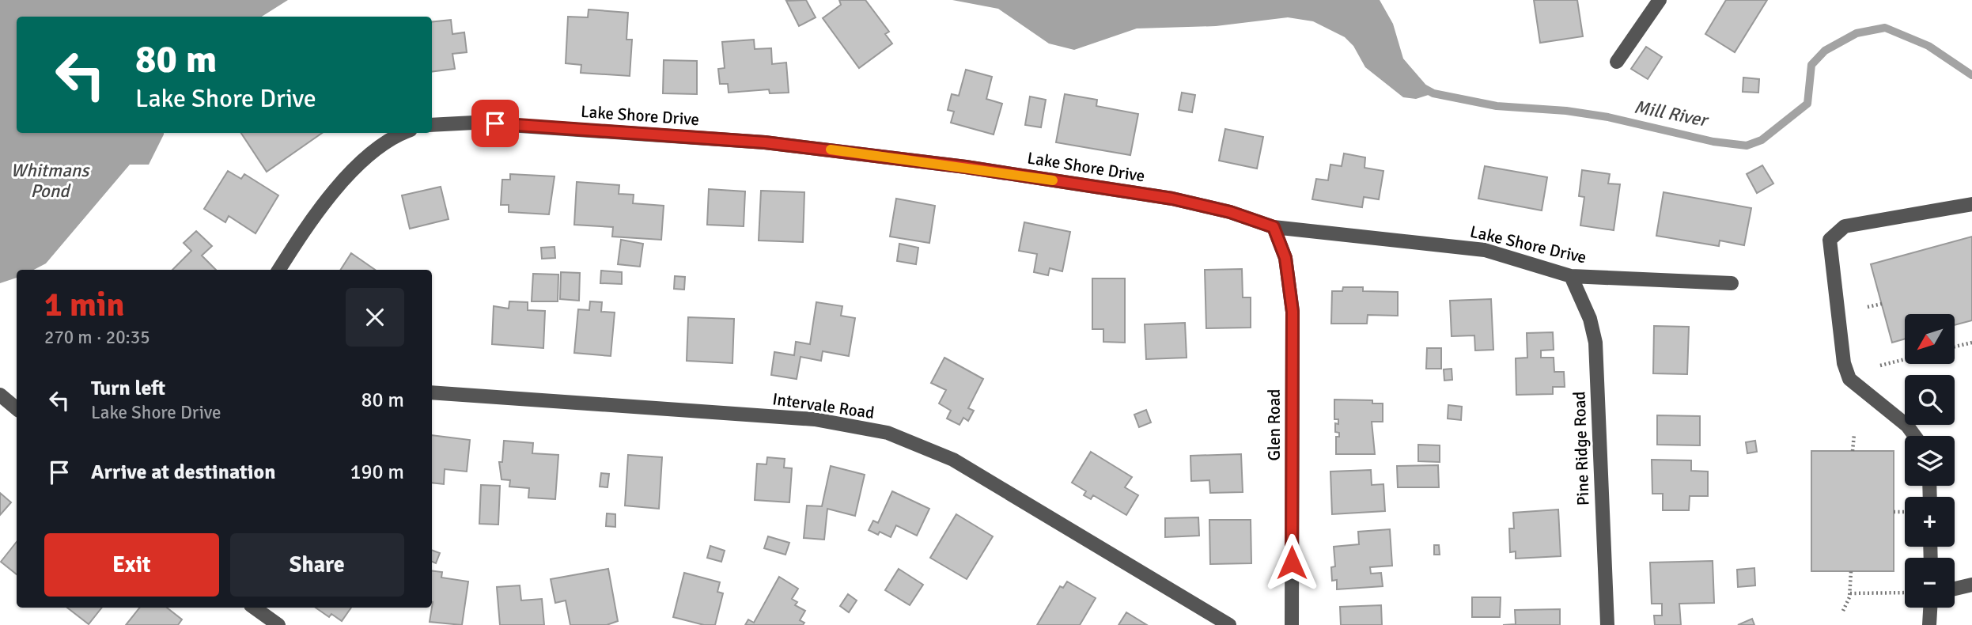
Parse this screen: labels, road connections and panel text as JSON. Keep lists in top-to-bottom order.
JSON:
{
  "streets": {
    "street": [
      "Lake Shore Drive",
      "Intervale Road",
      "Glen Road",
      "Pine Ridge Road"
    ]
  },
  "crossings": [
    ["Lake Shore Drive", "Glen Road"],
    ["Lake Shore Drive", "Pine Ridge Road"]
  ],
  "water": ["Mill River", "Whitmans Pond"],
  "north": "bottom left",
  "page": {
    "turn": ["80 m", "Lake Shore Drive"],
    "heading": ["1 min", "270 m · 20:35"],
    "map_buttons": ["+", "−"],
    "list": [
      {
        "name": "Turn left",
        "note": "Lake Shore Drive",
        "value": "80 m"
      },
      {
        "name": "Arrive at destination",
        "value": "190 m"
      }
    ],
    "buttons": ["Exit", "Share"]
  }
}
